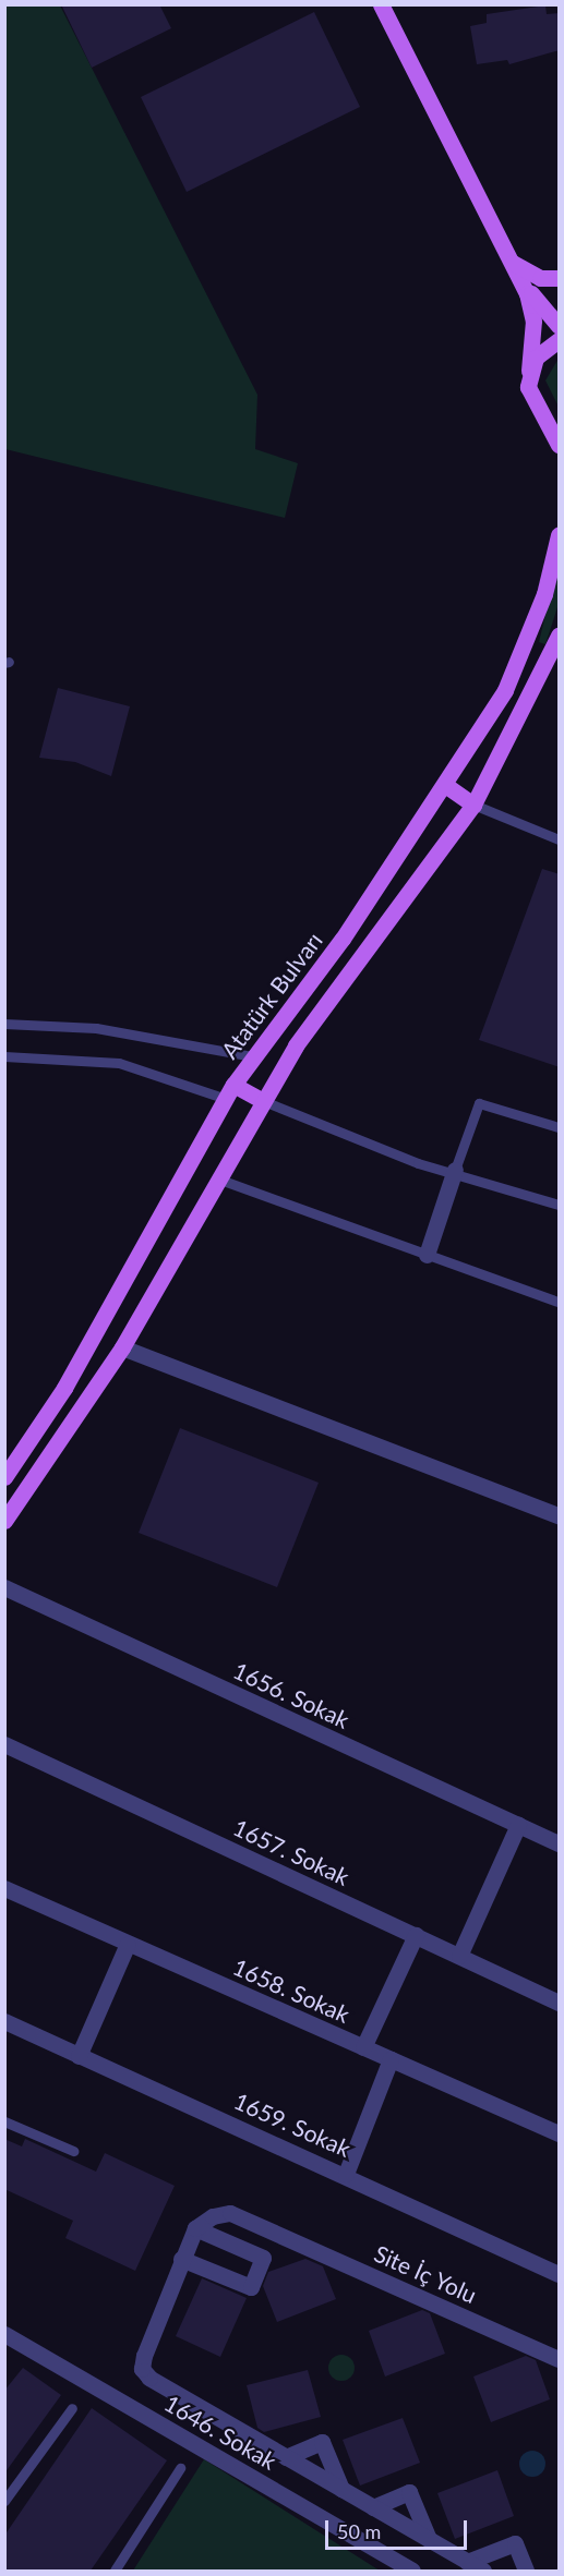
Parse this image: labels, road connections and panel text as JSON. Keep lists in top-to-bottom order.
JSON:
{
  "streets": {
    "main road": ["Atatürk Bulvarı"],
    "street": [
      "1656. Sokak",
      "1657. Sokak",
      "1658. Sokak",
      "1659. Sokak",
      "Site İç Yolu",
      "1646. Sokak"
    ]
  },
  "scale_bar": "50 m"
}
